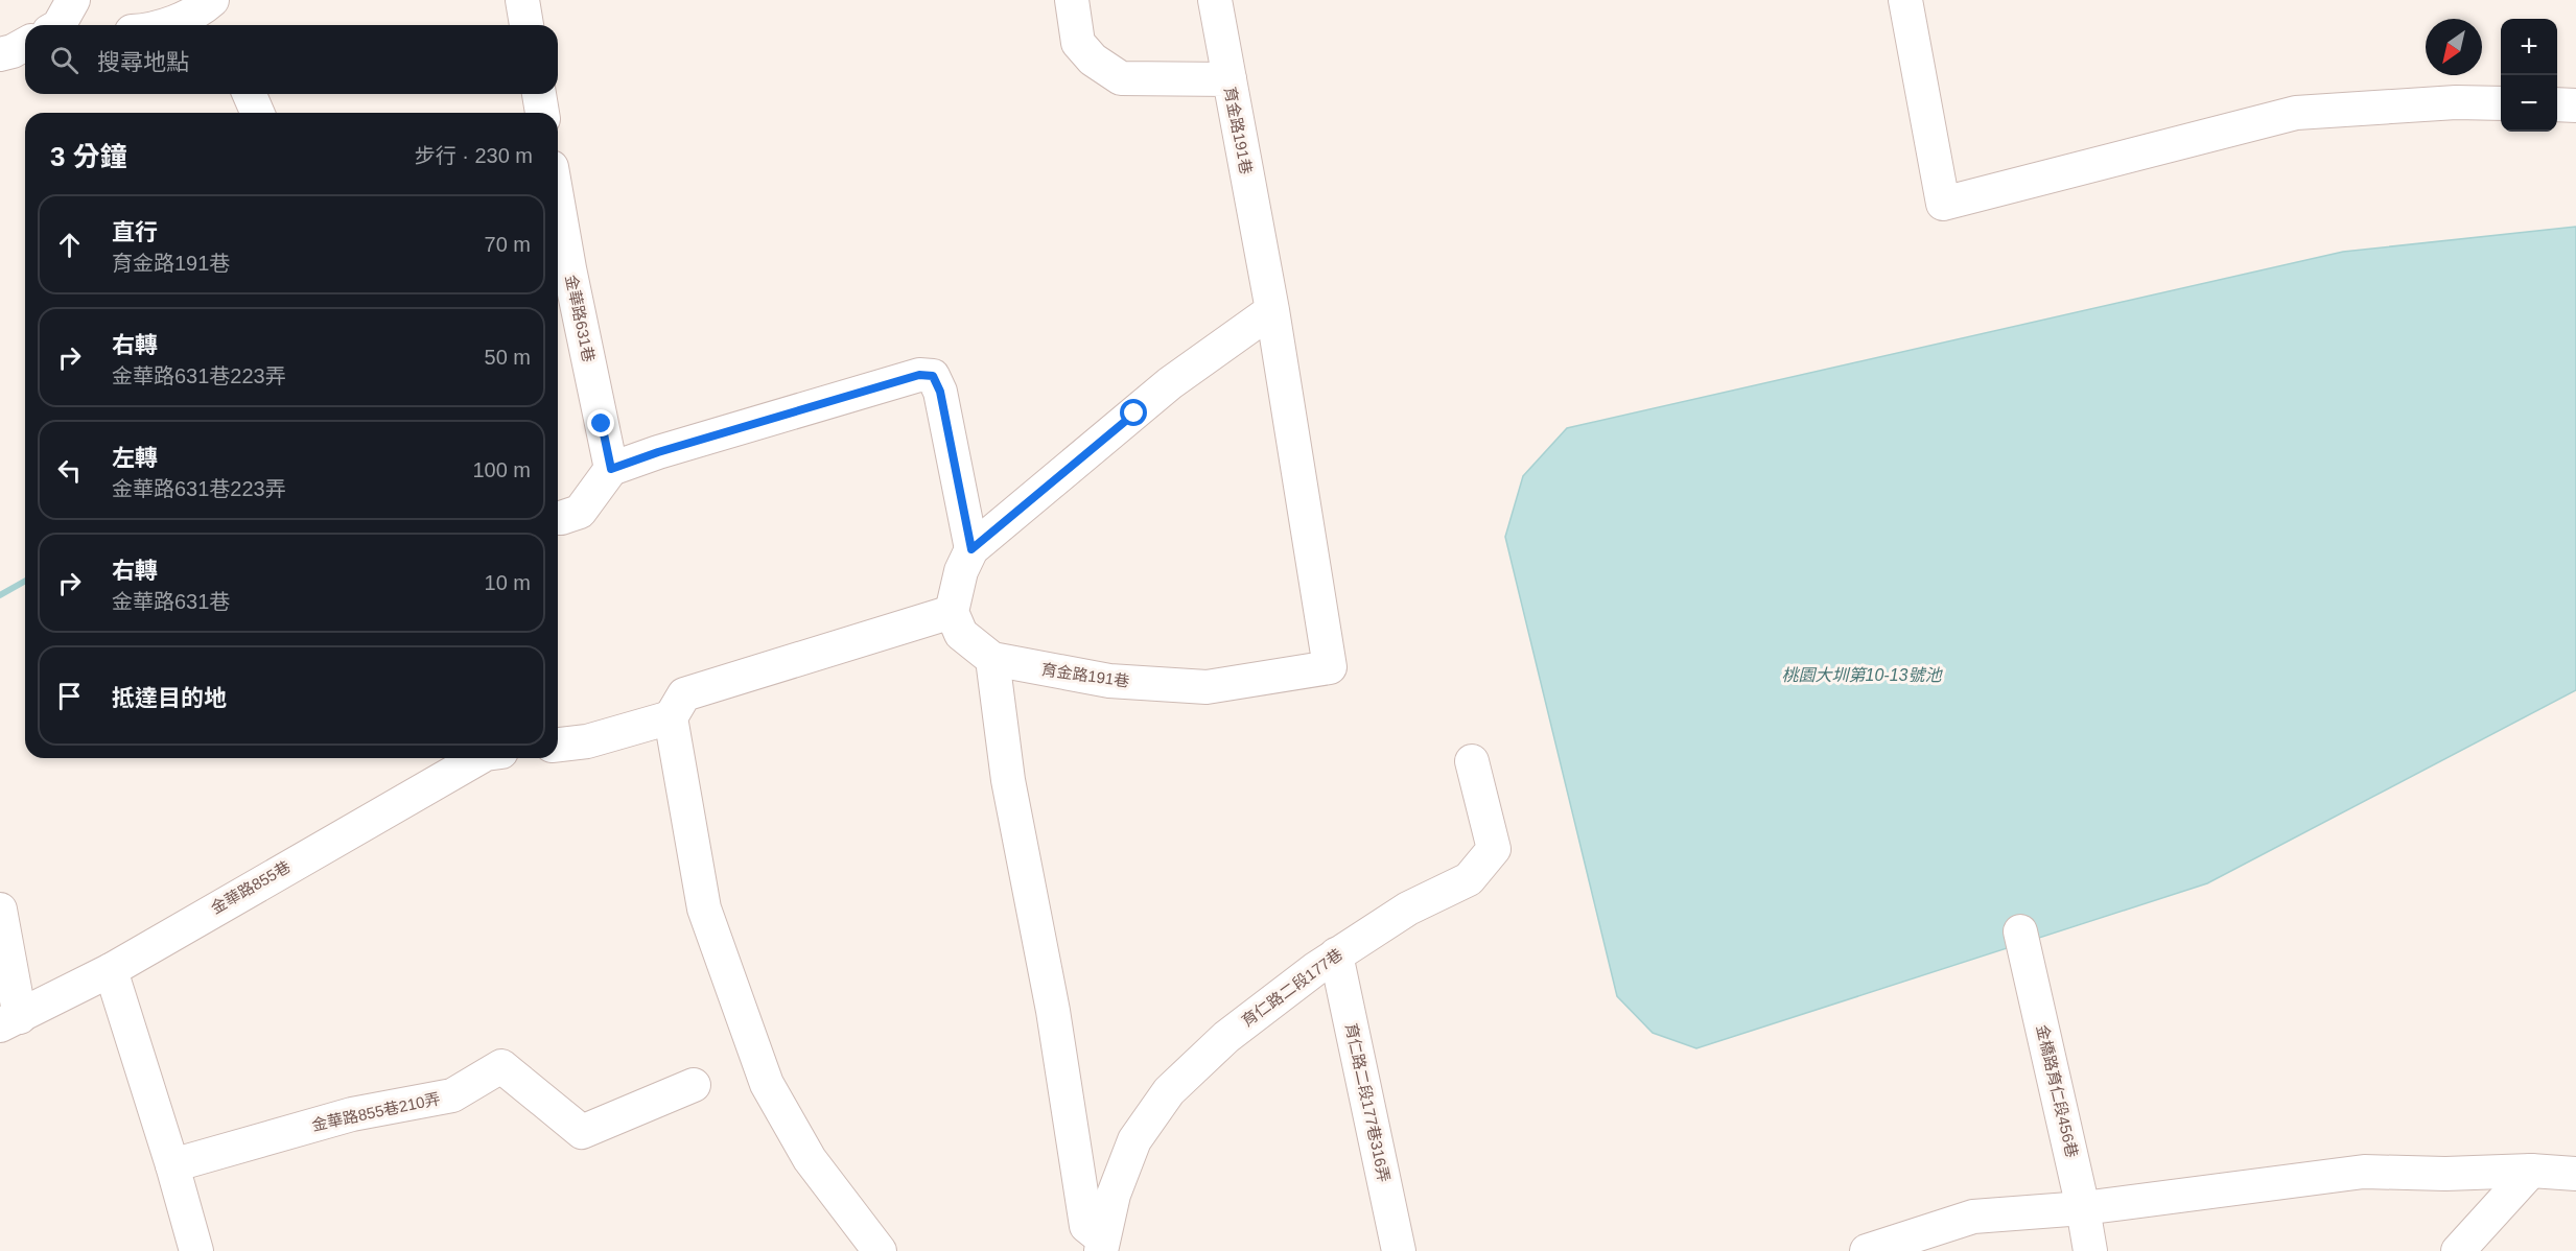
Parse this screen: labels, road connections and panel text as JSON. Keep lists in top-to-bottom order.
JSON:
{
  "streets": {
    "street": [
      "育金路191巷",
      "金華路631巷",
      "金華路855巷",
      "育仁路二段177巷",
      "金橋路育仁段456巷",
      "育仁路二段177巷316弄",
      "金華路855巷210弄"
    ]
  },
  "crossings": [
    ["育仁路二段177巷", "育仁路二段177巷316弄"]
  ],
  "water": ["桃園大圳第10-13號池"],
  "north": "bottom left",
  "page": {
    "map_buttons": ["+", "−"],
    "search": "搜尋地點",
    "heading": ["3 分鐘", "步行 · 230 m"],
    "list": [
      ["直行", "育金路191巷", "70 m"],
      ["右轉", "金華路631巷223弄", "50 m"],
      ["左轉", "金華路631巷223弄", "100 m"],
      ["右轉", "金華路631巷", "10 m"],
      "抵達目的地"
    ]
  }
}
